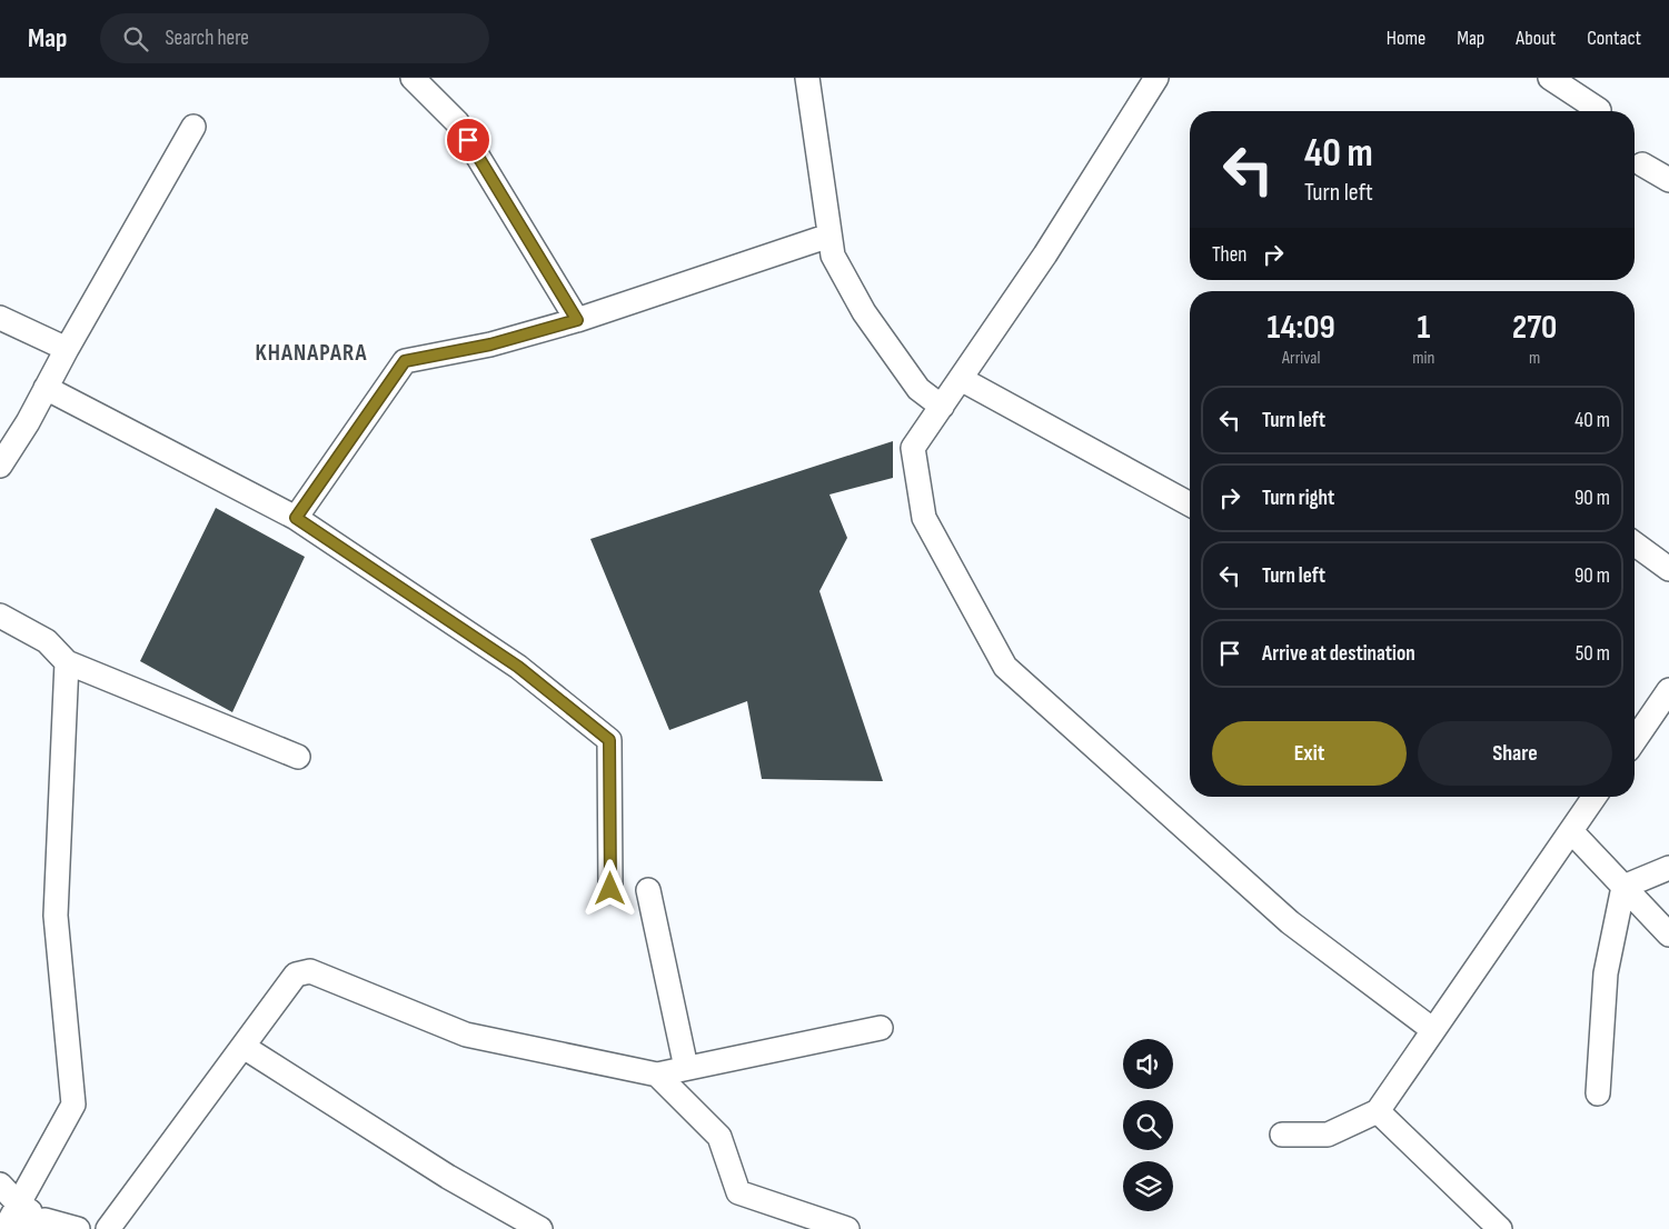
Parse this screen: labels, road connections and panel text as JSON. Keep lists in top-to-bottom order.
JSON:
{
  "districts": ["KHANAPARA"],
  "page": {
    "header": "Map",
    "search": "Search here",
    "nav": [
      "Home",
      "Map",
      "About",
      "Contact"
    ],
    "turn": ["40 m", "Turn left"],
    "then": "Then",
    "eta": [
      "14:09",
      "Arrival",
      "1",
      "min",
      "270",
      "m"
    ],
    "list": [
      {
        "name": "Turn left",
        "value": "40 m"
      },
      {
        "name": "Turn right",
        "value": "90 m"
      },
      {
        "name": "Turn left",
        "value": "90 m"
      },
      {
        "name": "Arrive at destination",
        "value": "50 m"
      }
    ],
    "buttons": ["Exit", "Share"]
  }
}
